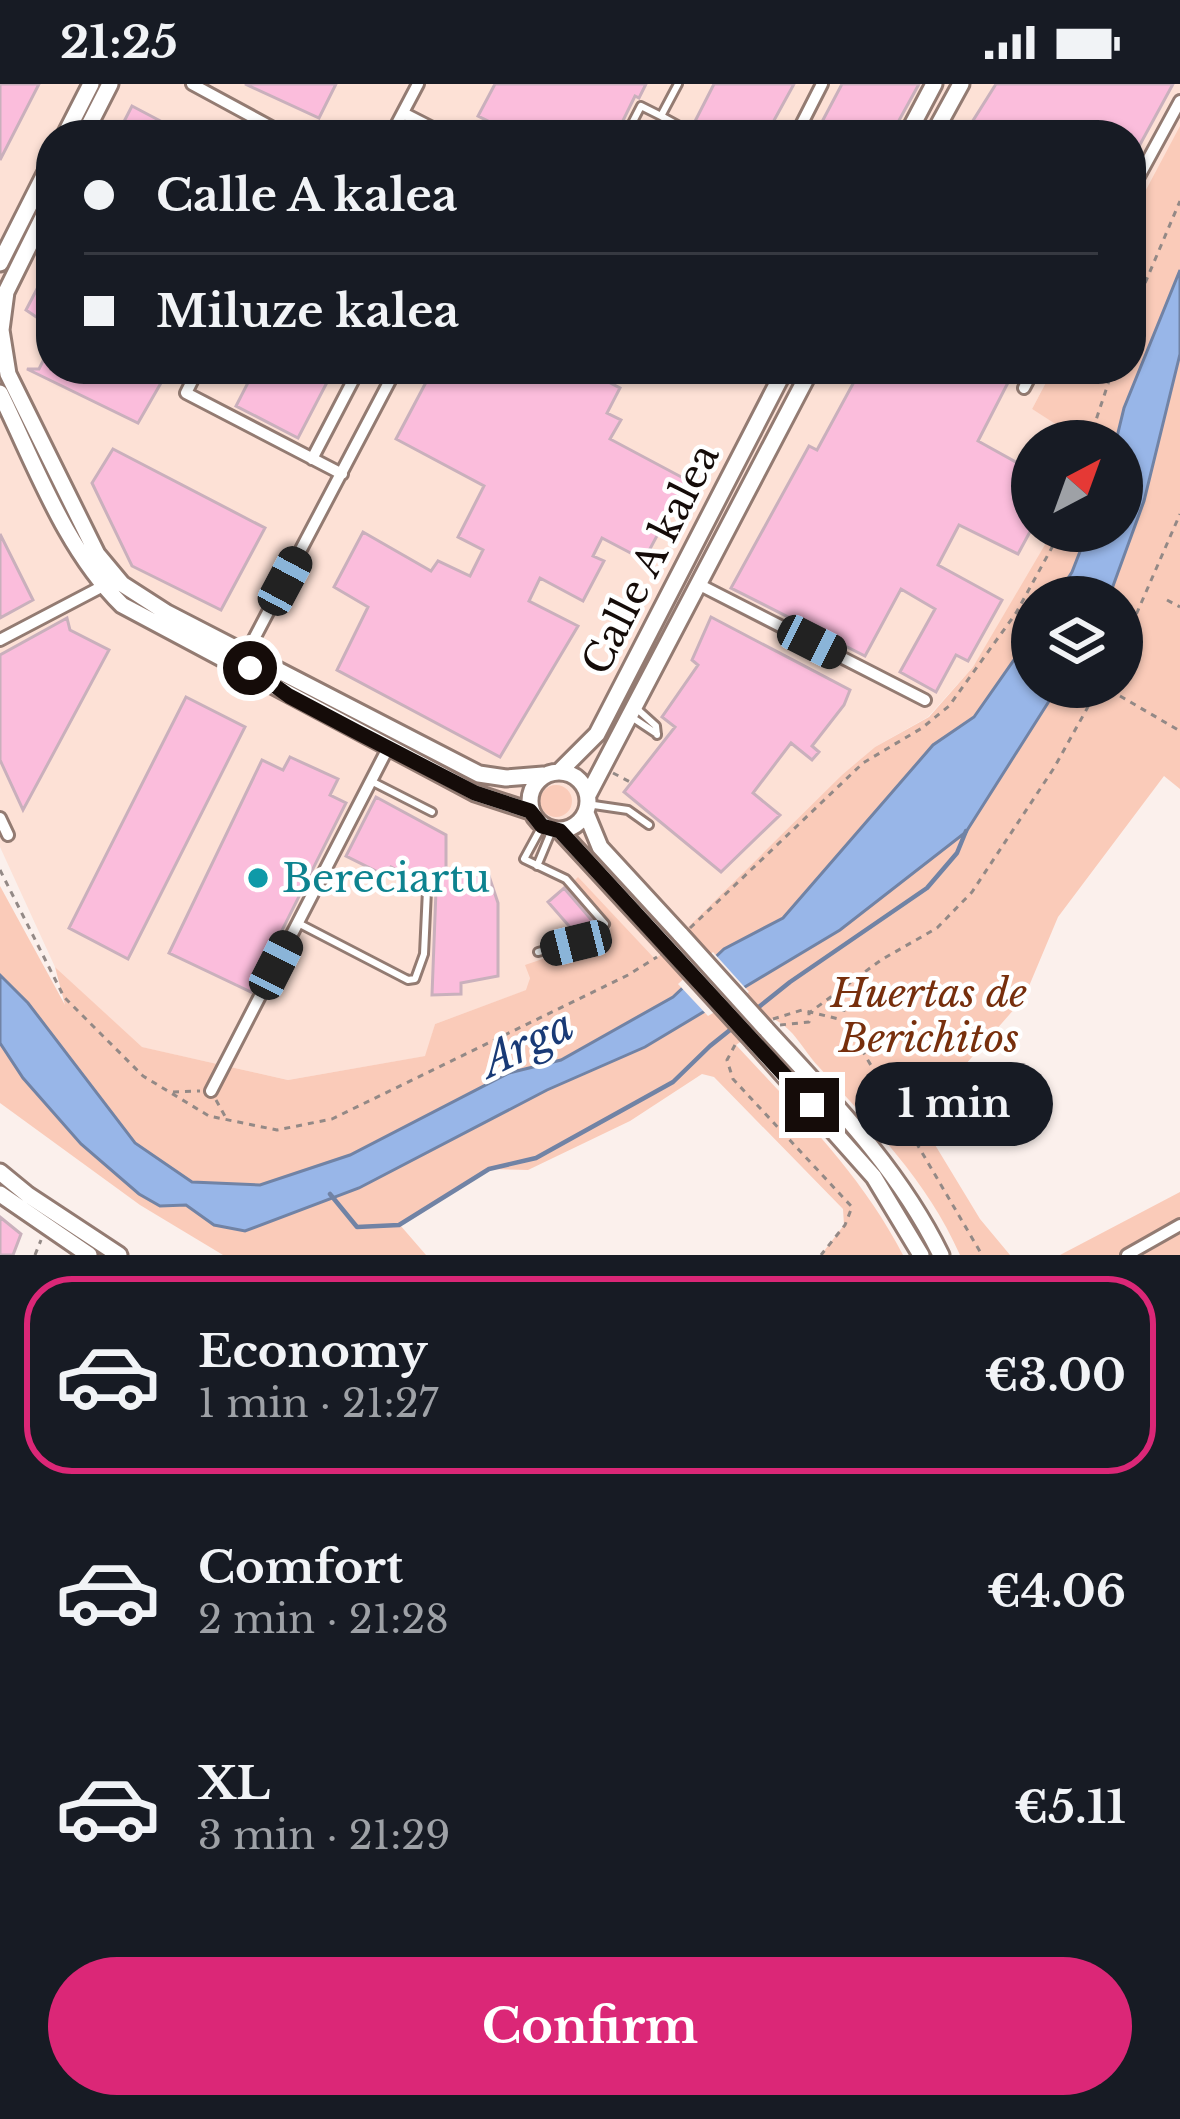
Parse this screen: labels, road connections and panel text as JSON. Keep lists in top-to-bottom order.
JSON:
{
  "streets": {
    "main road": ["Calle A kalea"]
  },
  "water": ["Arga"],
  "parks": ["Huertas de Berichitos"],
  "places": ["Bereciartu"],
  "north": "top right",
  "page": {
    "status": "21:25",
    "banner": ["Calle A kalea", "Miluze kalea"],
    "bubble": "1 min",
    "list": [
      {
        "name": "Economy",
        "note": "1 min · 21:27",
        "value": "€3.00"
      },
      {
        "name": "Comfort",
        "note": "2 min · 21:28",
        "value": "€4.06"
      },
      {
        "name": "XL",
        "note": "3 min · 21:29",
        "value": "€5.11"
      }
    ],
    "buttons": "Confirm"
  }
}
